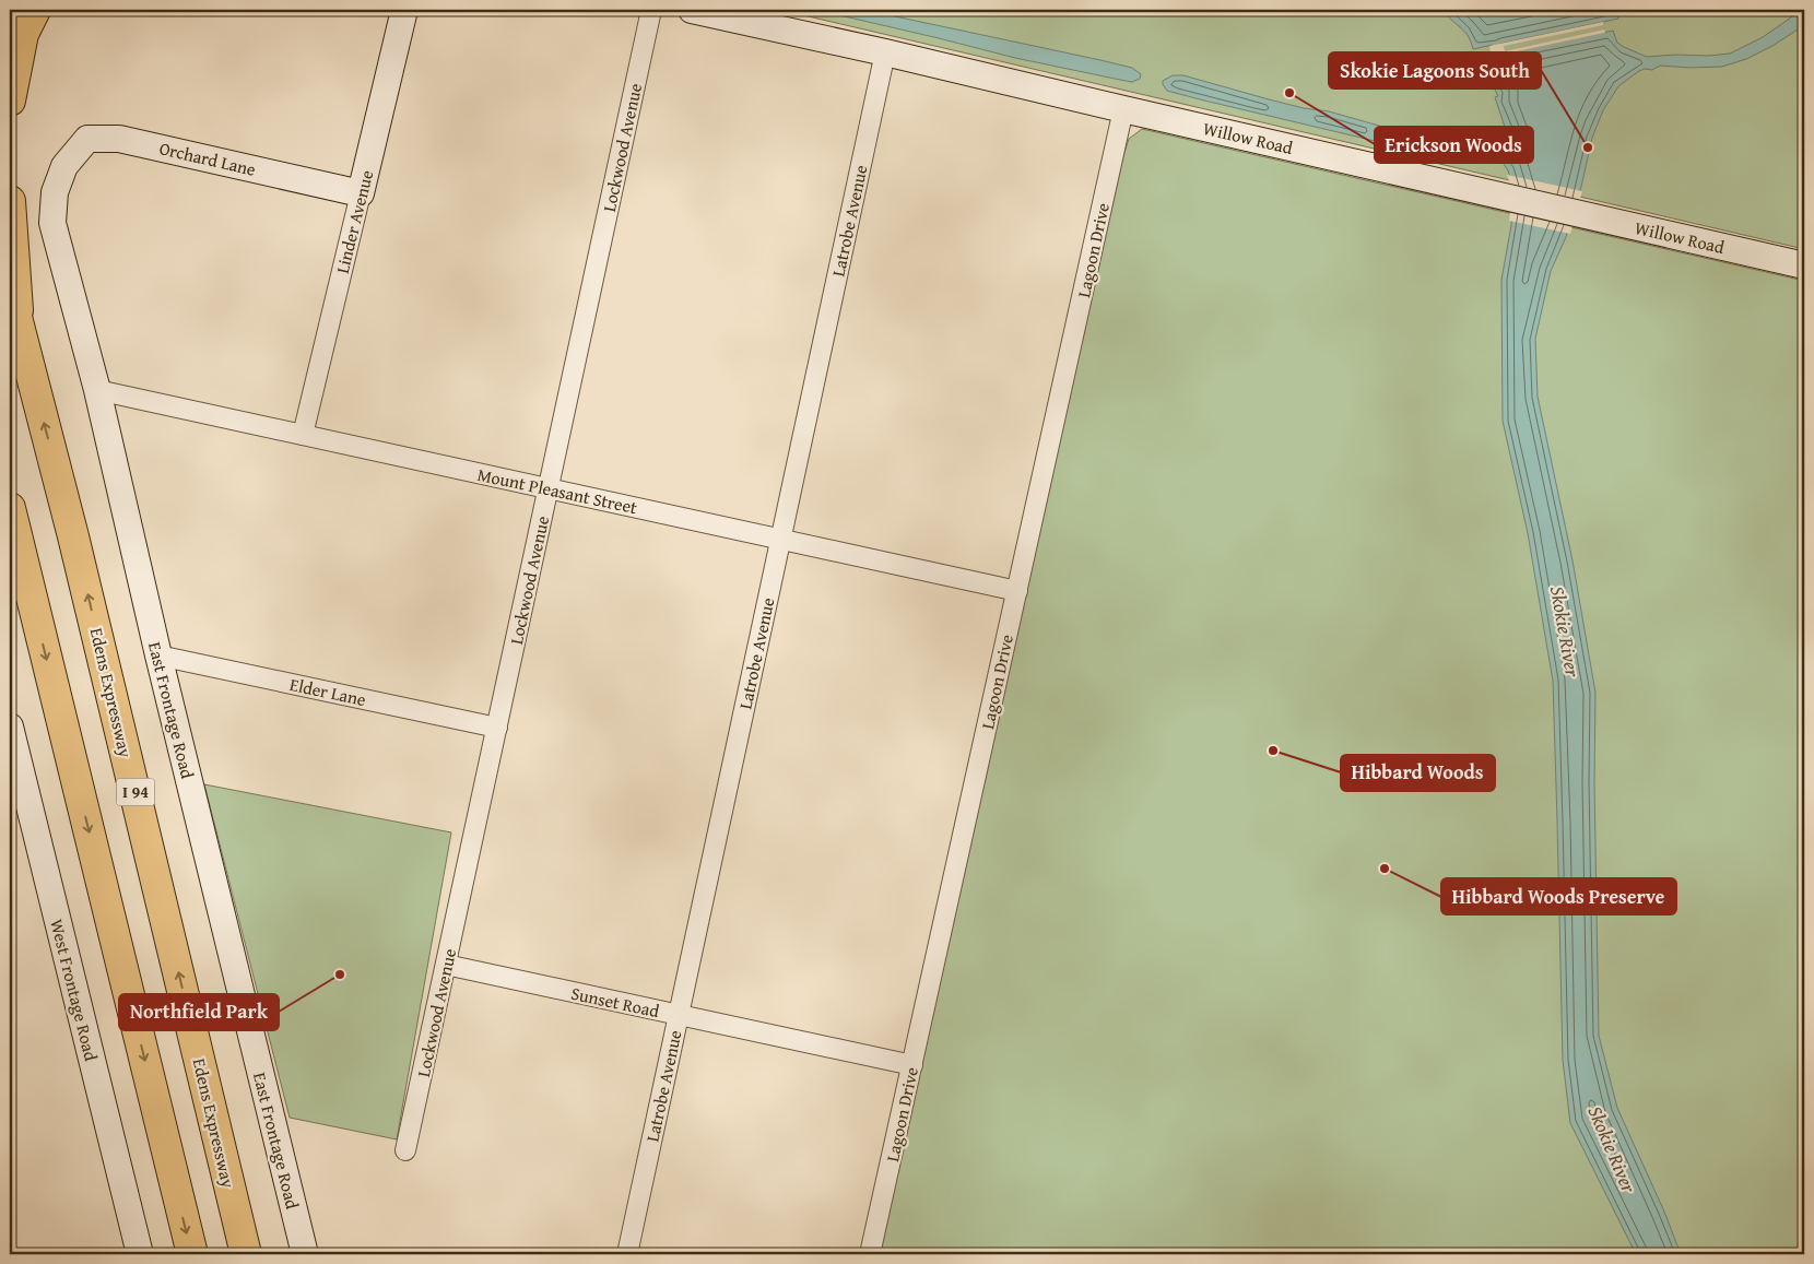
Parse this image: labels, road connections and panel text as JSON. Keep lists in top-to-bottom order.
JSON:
{
  "streets": {
    "highway": ["Edens Expressway", "I 94"],
    "street": [
      "Willow Road",
      "Lockwood Avenue",
      "Orchard Lane",
      "Latrobe Avenue",
      "Linder Avenue",
      "Lagoon Drive",
      "Mount Pleasant Street",
      "Elder Lane",
      "East Frontage Road",
      "West Frontage Road",
      "Sunset Road"
    ]
  },
  "crossings": [
    ["Willow Road", "Latrobe Avenue"],
    ["Willow Road", "Lagoon Drive"],
    ["Lockwood Avenue", "Mount Pleasant Street"],
    ["Lockwood Avenue", "Elder Lane"],
    ["Lockwood Avenue", "Sunset Road"],
    ["Orchard Lane", "Linder Avenue"],
    ["Orchard Lane", "East Frontage Road"],
    ["Latrobe Avenue", "Mount Pleasant Street"],
    ["Latrobe Avenue", "Sunset Road"],
    ["Linder Avenue", "Mount Pleasant Street"],
    ["Lagoon Drive", "Mount Pleasant Street"],
    ["Lagoon Drive", "Sunset Road"],
    ["Mount Pleasant Street", "East Frontage Road"],
    ["Elder Lane", "East Frontage Road"]
  ],
  "water": ["Skokie River"],
  "places": [
    "Erickson Woods",
    "Skokie Lagoons South",
    "Hibbard Woods",
    "Hibbard Woods Preserve",
    "Northfield Park"
  ]
}
